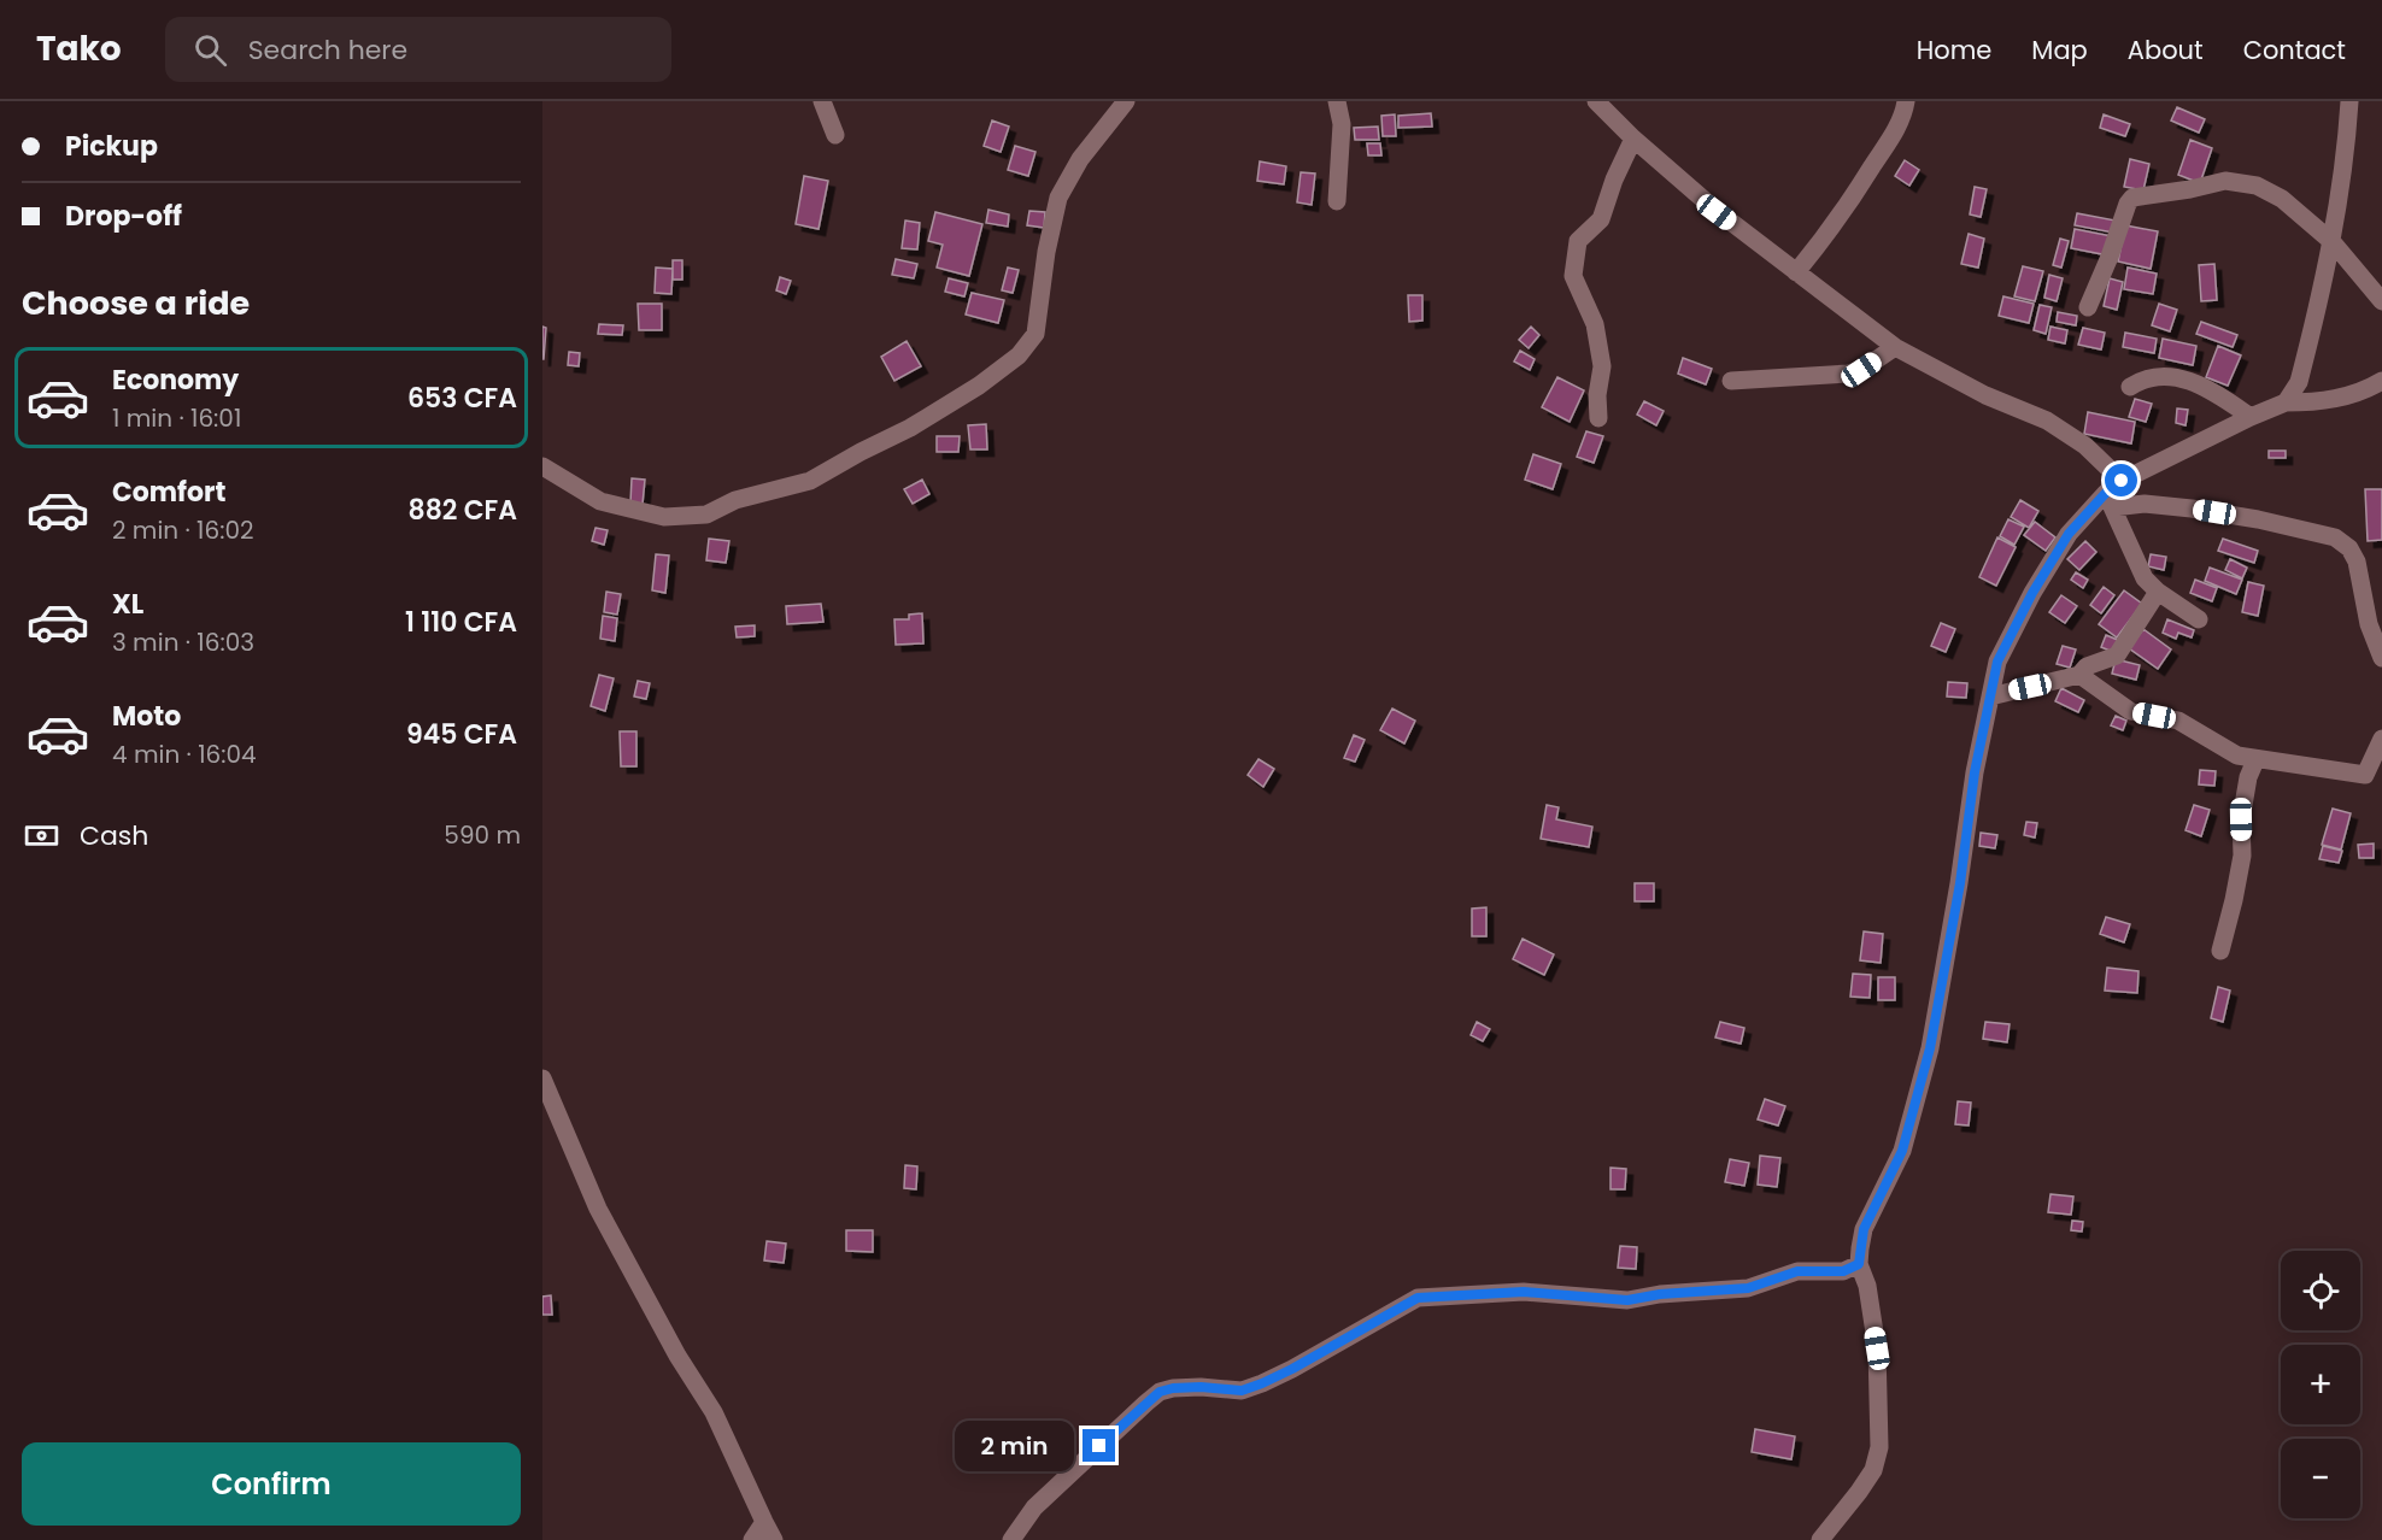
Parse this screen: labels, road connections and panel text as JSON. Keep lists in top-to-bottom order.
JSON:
{
  "page": {
    "header": "Tako",
    "search": "Search here",
    "nav": [
      "Home",
      "Map",
      "About",
      "Contact"
    ],
    "banner": ["Pickup", "Drop-off"],
    "heading": "Choose a ride",
    "list": [
      {
        "name": "Economy",
        "note": "1 min · 16:01",
        "value": "653 CFA"
      },
      {
        "name": "Comfort",
        "note": "2 min · 16:02",
        "value": "882 CFA"
      },
      {
        "name": "XL",
        "note": "3 min · 16:03",
        "value": "1 110 CFA"
      },
      {
        "name": "Moto",
        "note": "4 min · 16:04",
        "value": "945 CFA"
      }
    ],
    "pay": ["Cash", "590 m"],
    "map_buttons": ["+", "−"],
    "bubble": "2 min",
    "buttons": "Confirm"
  }
}
